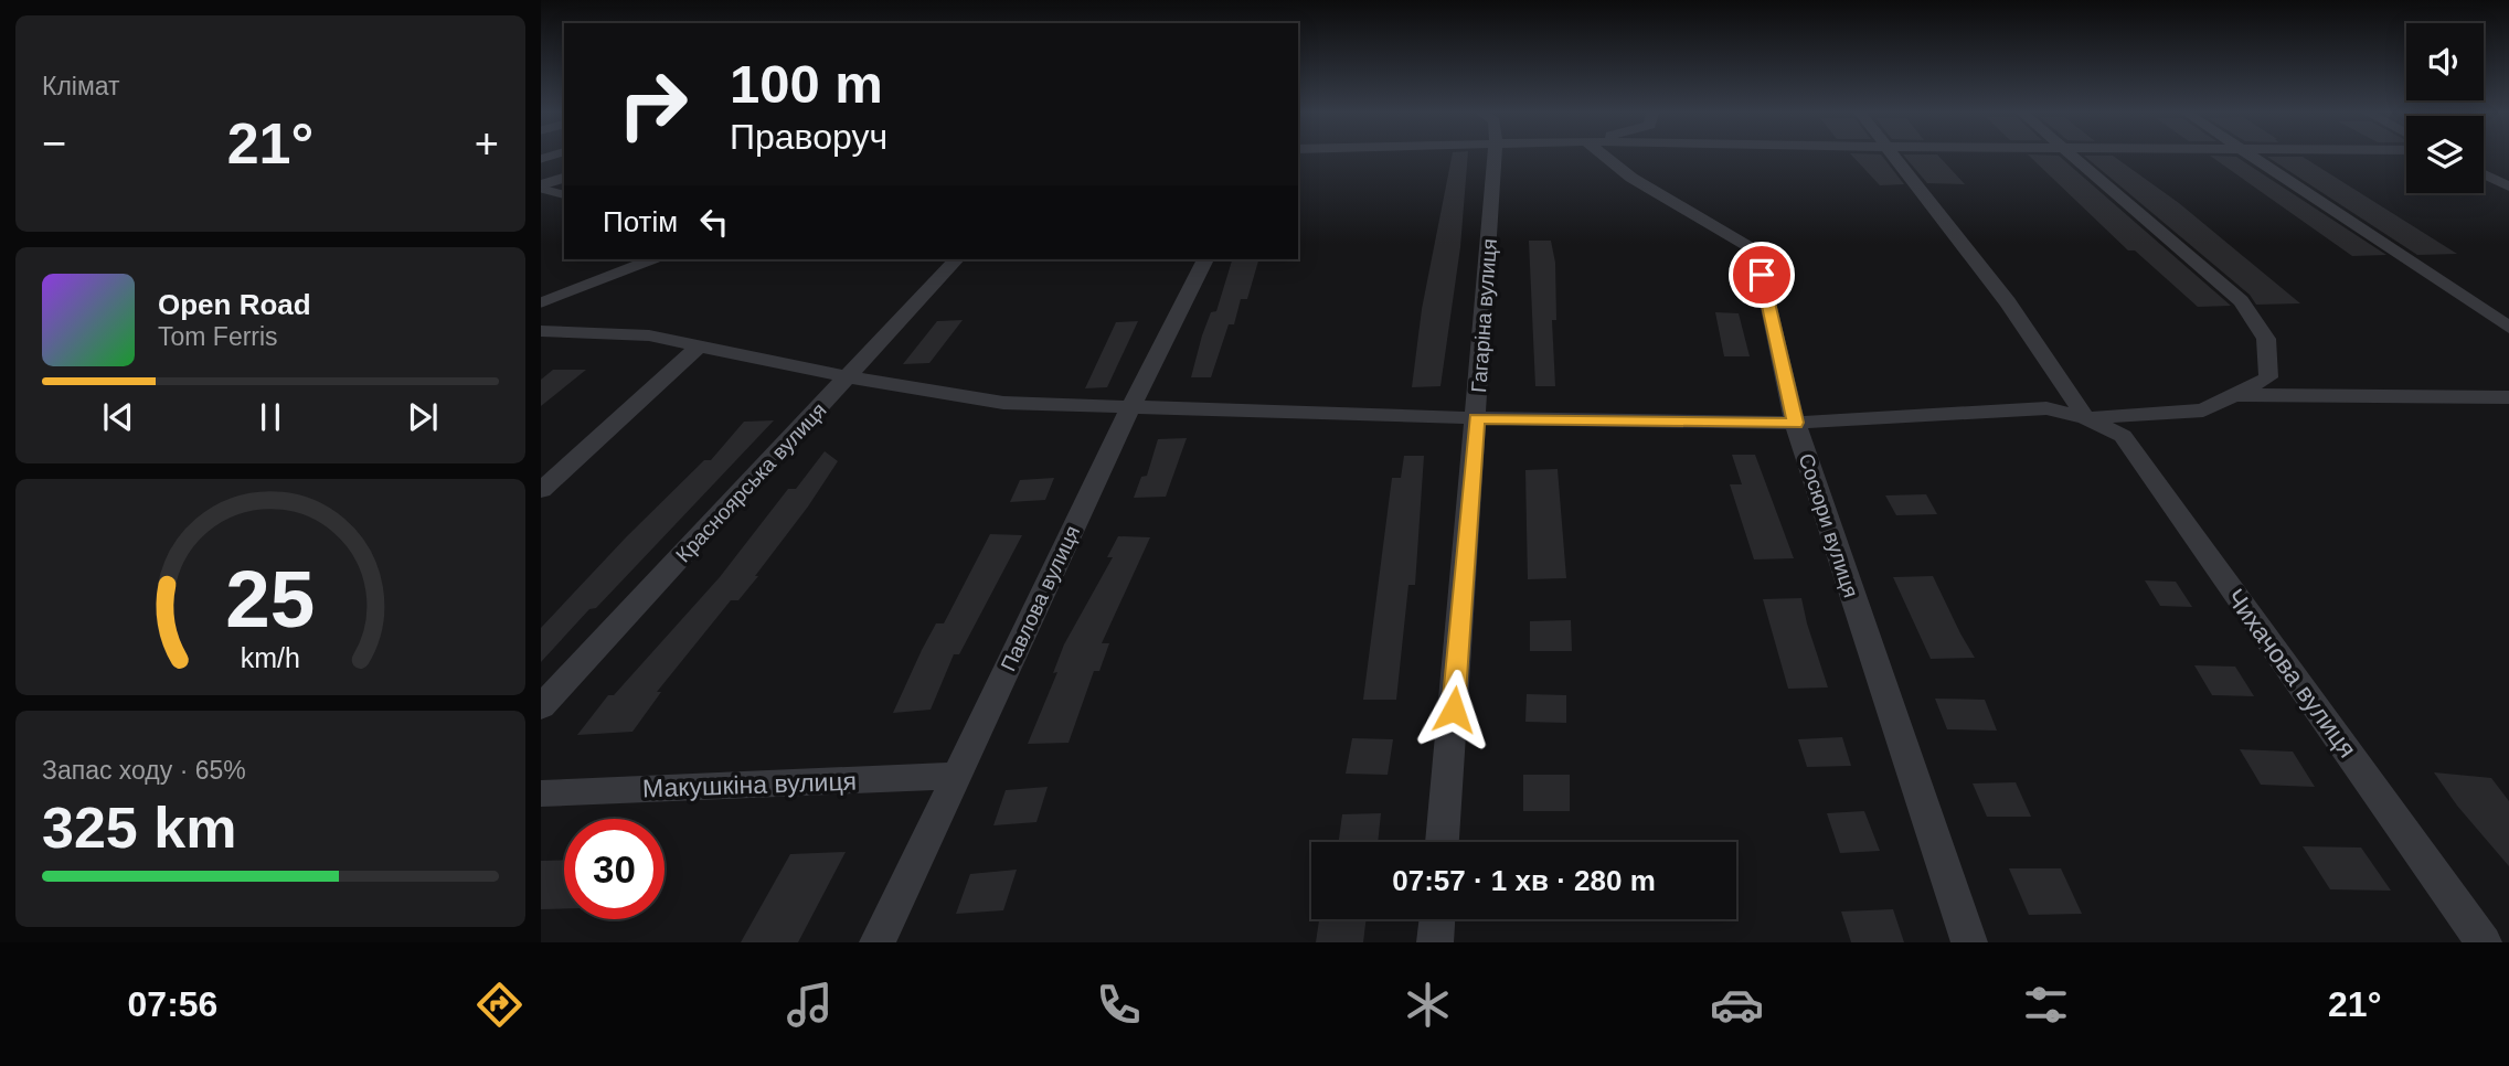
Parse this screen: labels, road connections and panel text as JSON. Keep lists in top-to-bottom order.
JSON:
{
  "streets": {
    "street": [
      "Гагаріна вулиця",
      "Красноярська вулиця",
      "Сосюри вулиця",
      "Павлова вулиця",
      "Чихачова вулиця",
      "Макушкіна вулиця"
    ]
  },
  "crossings": [
    ["Павлова вулиця", "Макушкіна вулиця"]
  ],
  "page": {
    "tile": [
      "Клімат",
      ["Запас ходу · 65%", "325 km"]
    ],
    "turn": ["100 m", "Праворуч"],
    "heat": ["−", "21°", "+"],
    "then": "Потім",
    "song": ["Open Road", "Tom Ferris"],
    "limit": "30",
    "trip": "07:57 · 1 хв · 280 m",
    "tabs": ["07:56", "21°"],
    "gauge": ["25", "km/h"]
  }
}
